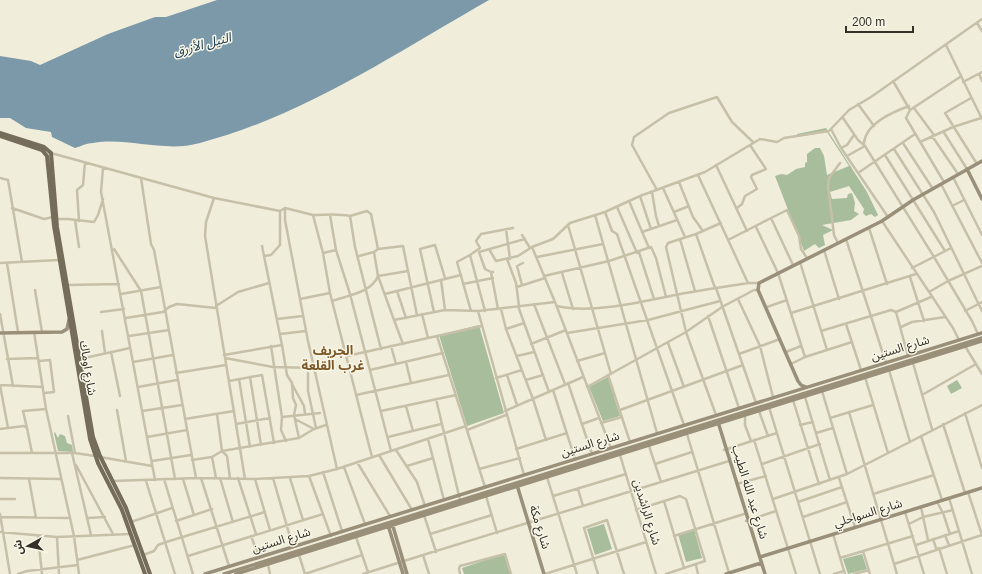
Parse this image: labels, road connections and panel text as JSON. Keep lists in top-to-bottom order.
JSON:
{
  "streets": {
    "main road": [
      "شارع الستين",
      "شارع اوماك",
      "شارع عبد الله الطيب",
      "شارع السواحلي",
      "شارع مكة"
    ],
    "street": ["شارع الراشدين"]
  },
  "crossings": [
    ["شارع الستين", "شارع عبد الله الطيب"],
    ["شارع الستين", "شارع الراشدين"],
    ["شارع الستين", "شارع مكة"],
    ["شارع عبد الله الطيب", "شارع السواحلي"]
  ],
  "districts": ["الجريف غرب القلعة"],
  "water": ["النيل الأزرق"],
  "scale_bar": "200 m",
  "north": "left"
}
